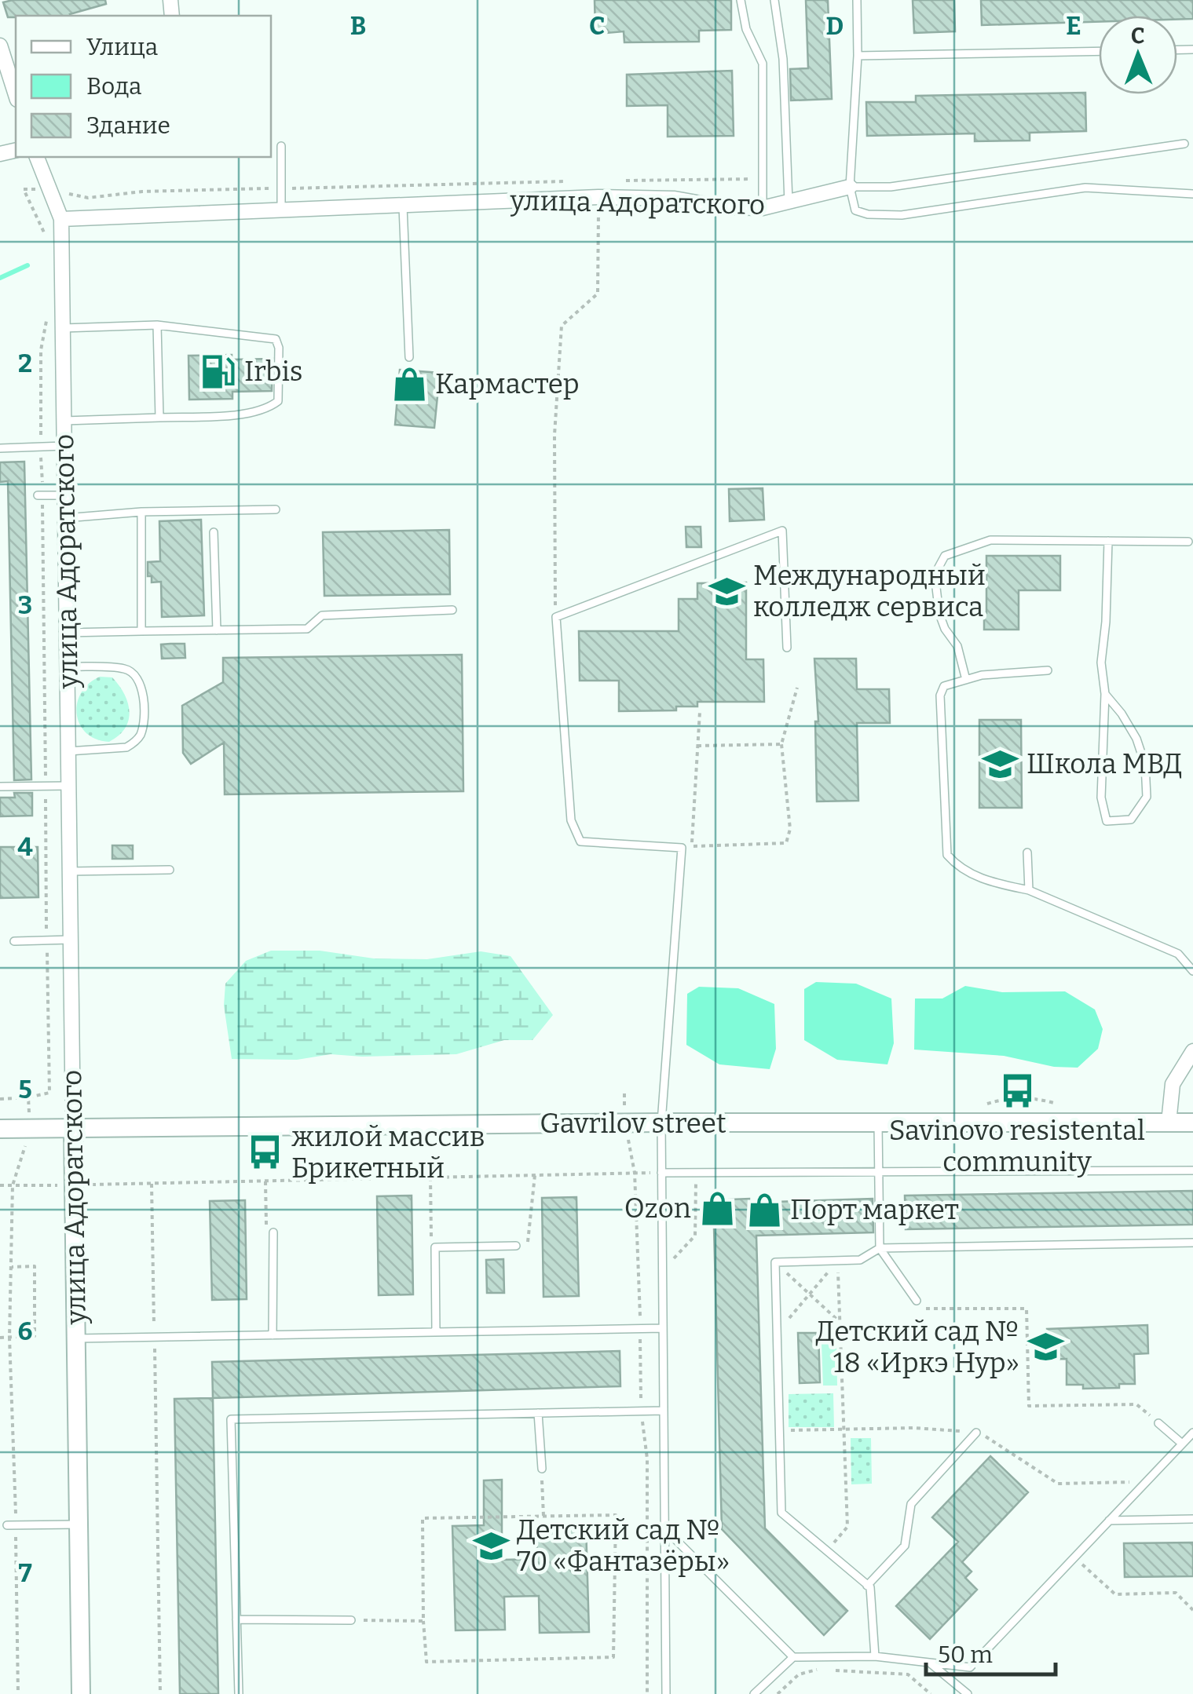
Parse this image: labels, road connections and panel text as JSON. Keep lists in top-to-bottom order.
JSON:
{
  "streets": {
    "street": ["улица Адоратского", "Gavrilov street"]
  },
  "crossings": [
    ["улица Адоратского", "Gavrilov street"]
  ],
  "places": {
    "fuel station": ["Irbis"],
    "shop": ["Кармастер", "Ozon", "Порт маркет"],
    "school or university": [
      "Международный колледж сервиса",
      "Школа МВД",
      "Детский сад № 18 «Иркэ Нур»",
      "Детский сад № 70 «Фантазёры»"
    ],
    "bus stop": ["Savinovo resistental community", "жилой массив Брикетный"]
  },
  "legend": ["Улица", "Вода", "Здание"],
  "scale_bar": "50 m",
  "north": "top",
  "grid": {
    "columns": [
      "B",
      "C",
      "D",
      "E"
    ],
    "rows": [
      "2",
      "3",
      "4",
      "5",
      "6",
      "7"
    ]
  }
}
